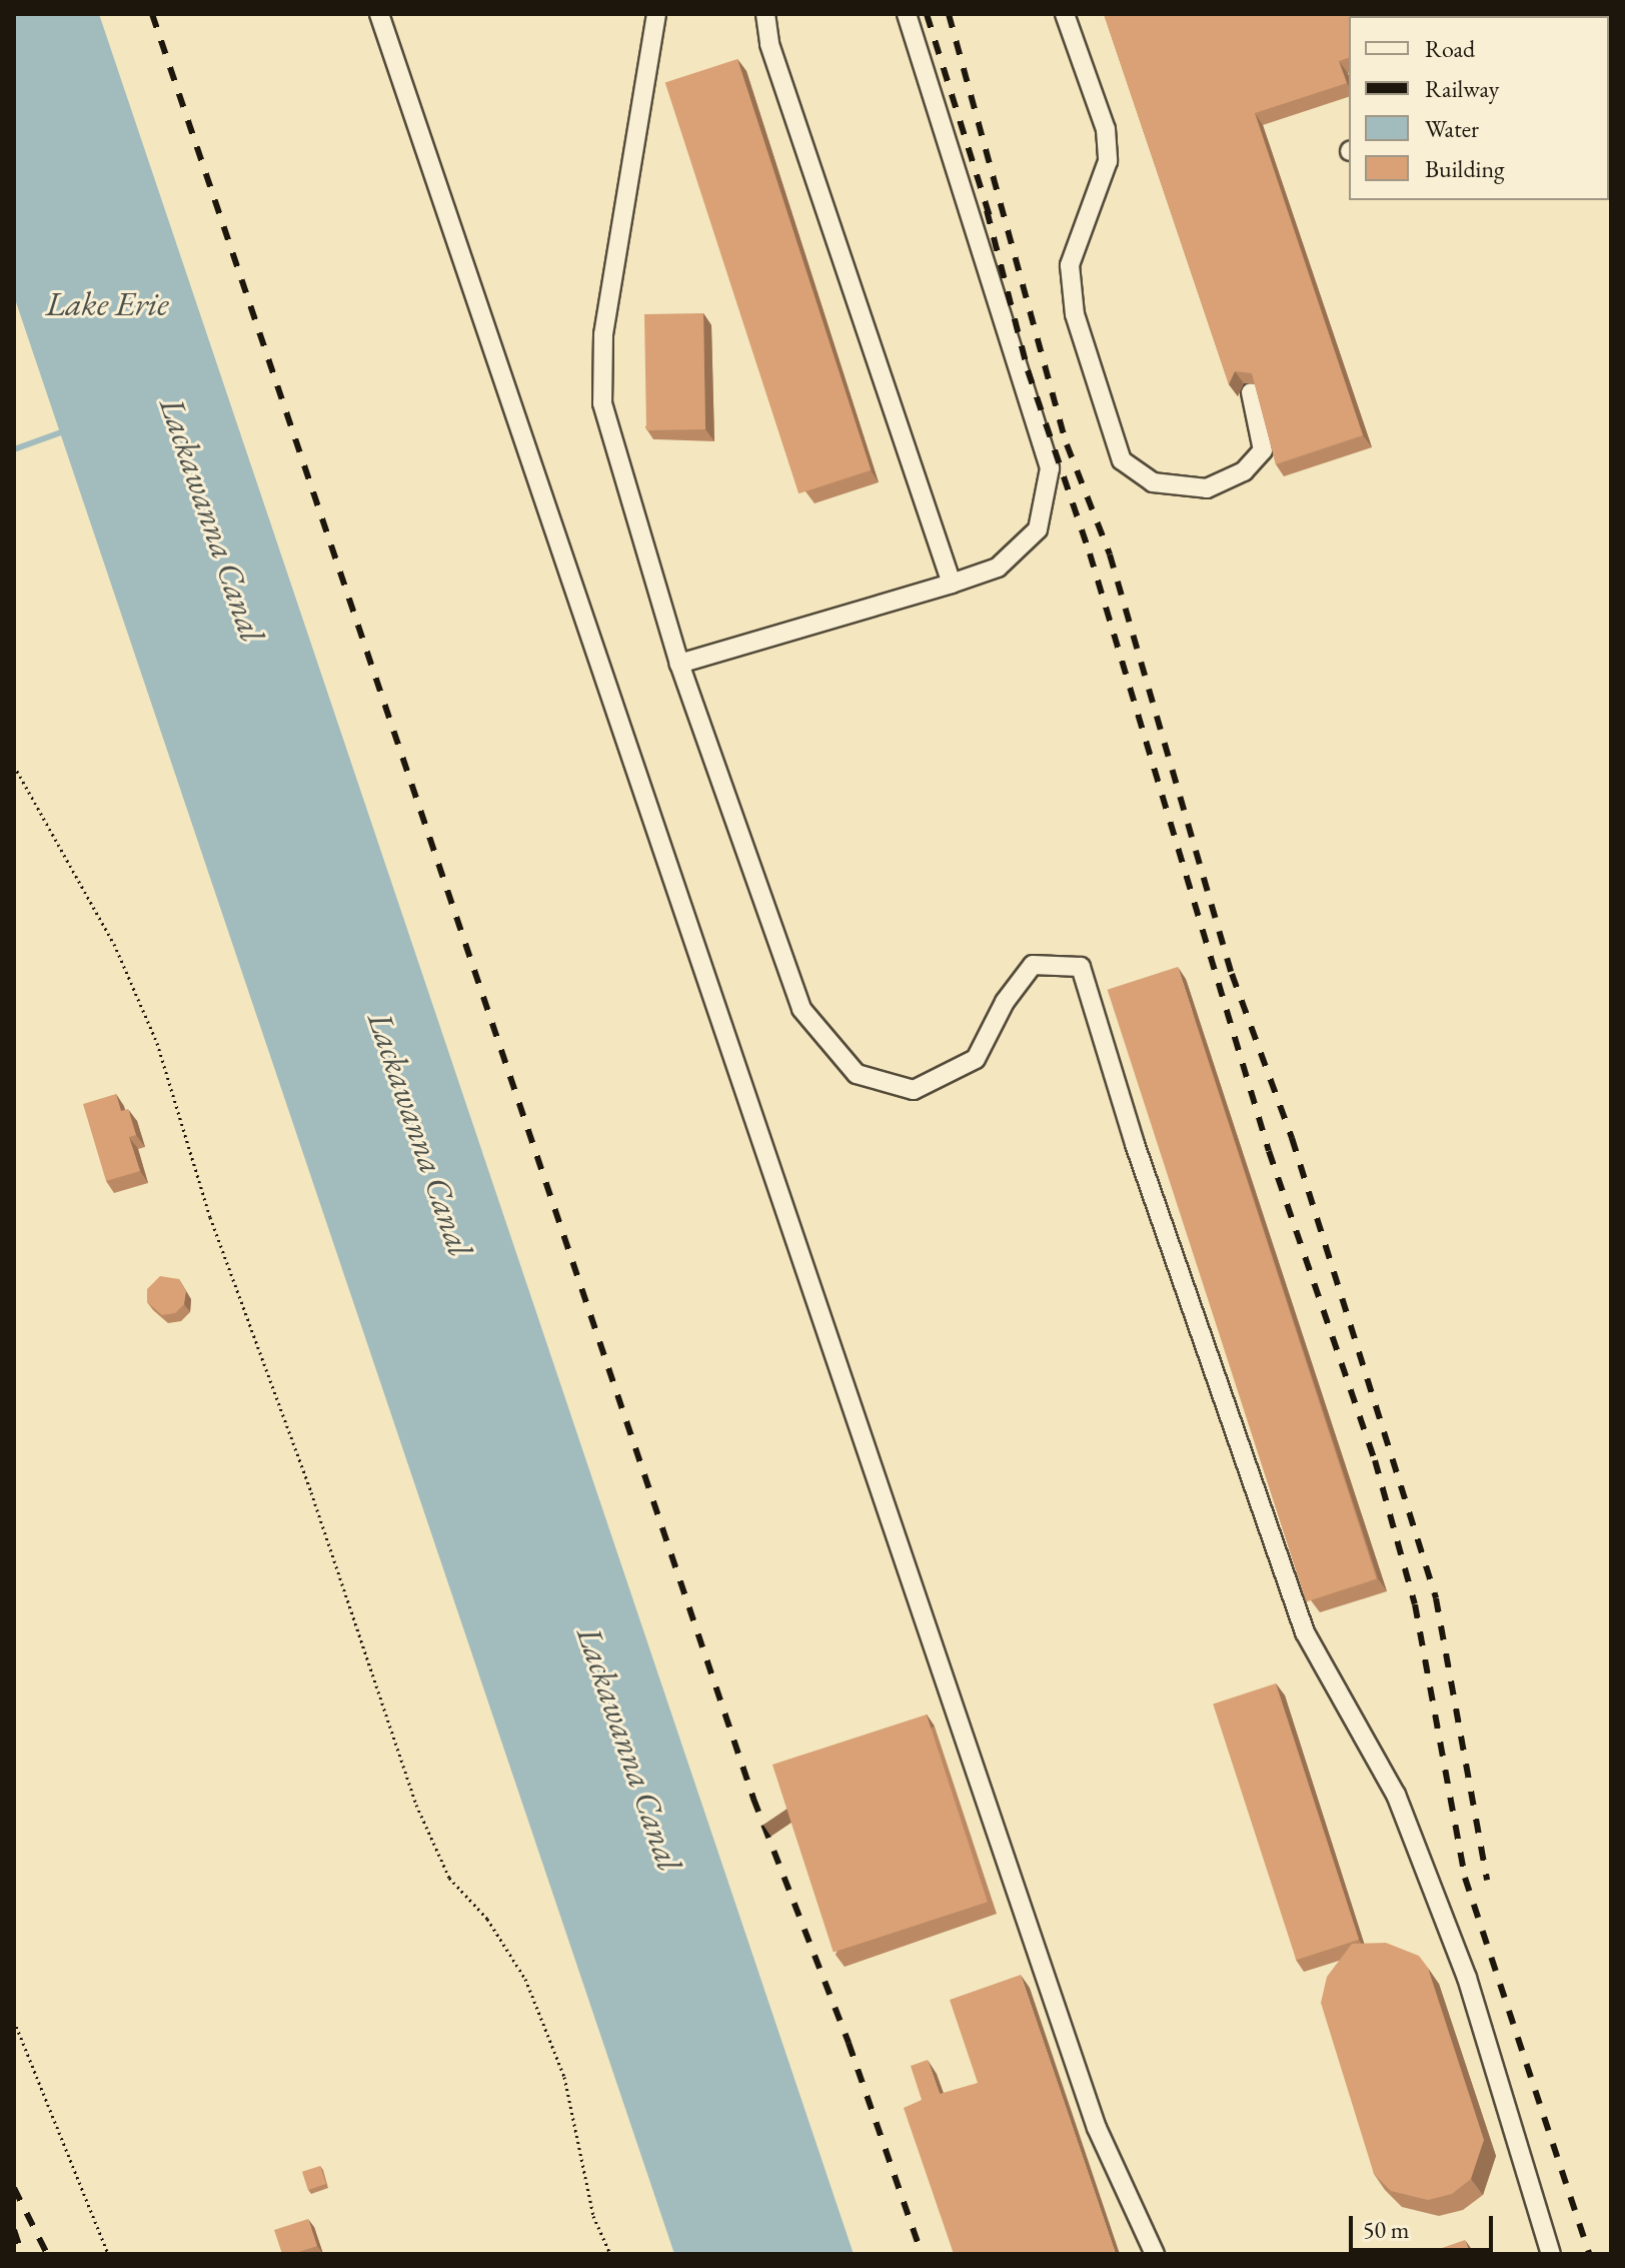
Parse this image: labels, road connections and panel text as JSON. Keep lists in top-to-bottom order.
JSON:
{
  "water": ["Lake Erie", "Lackawanna Canal"],
  "legend": [
    "Road",
    "Railway",
    "Water",
    "Building"
  ],
  "scale_bar": "50 m"
}
